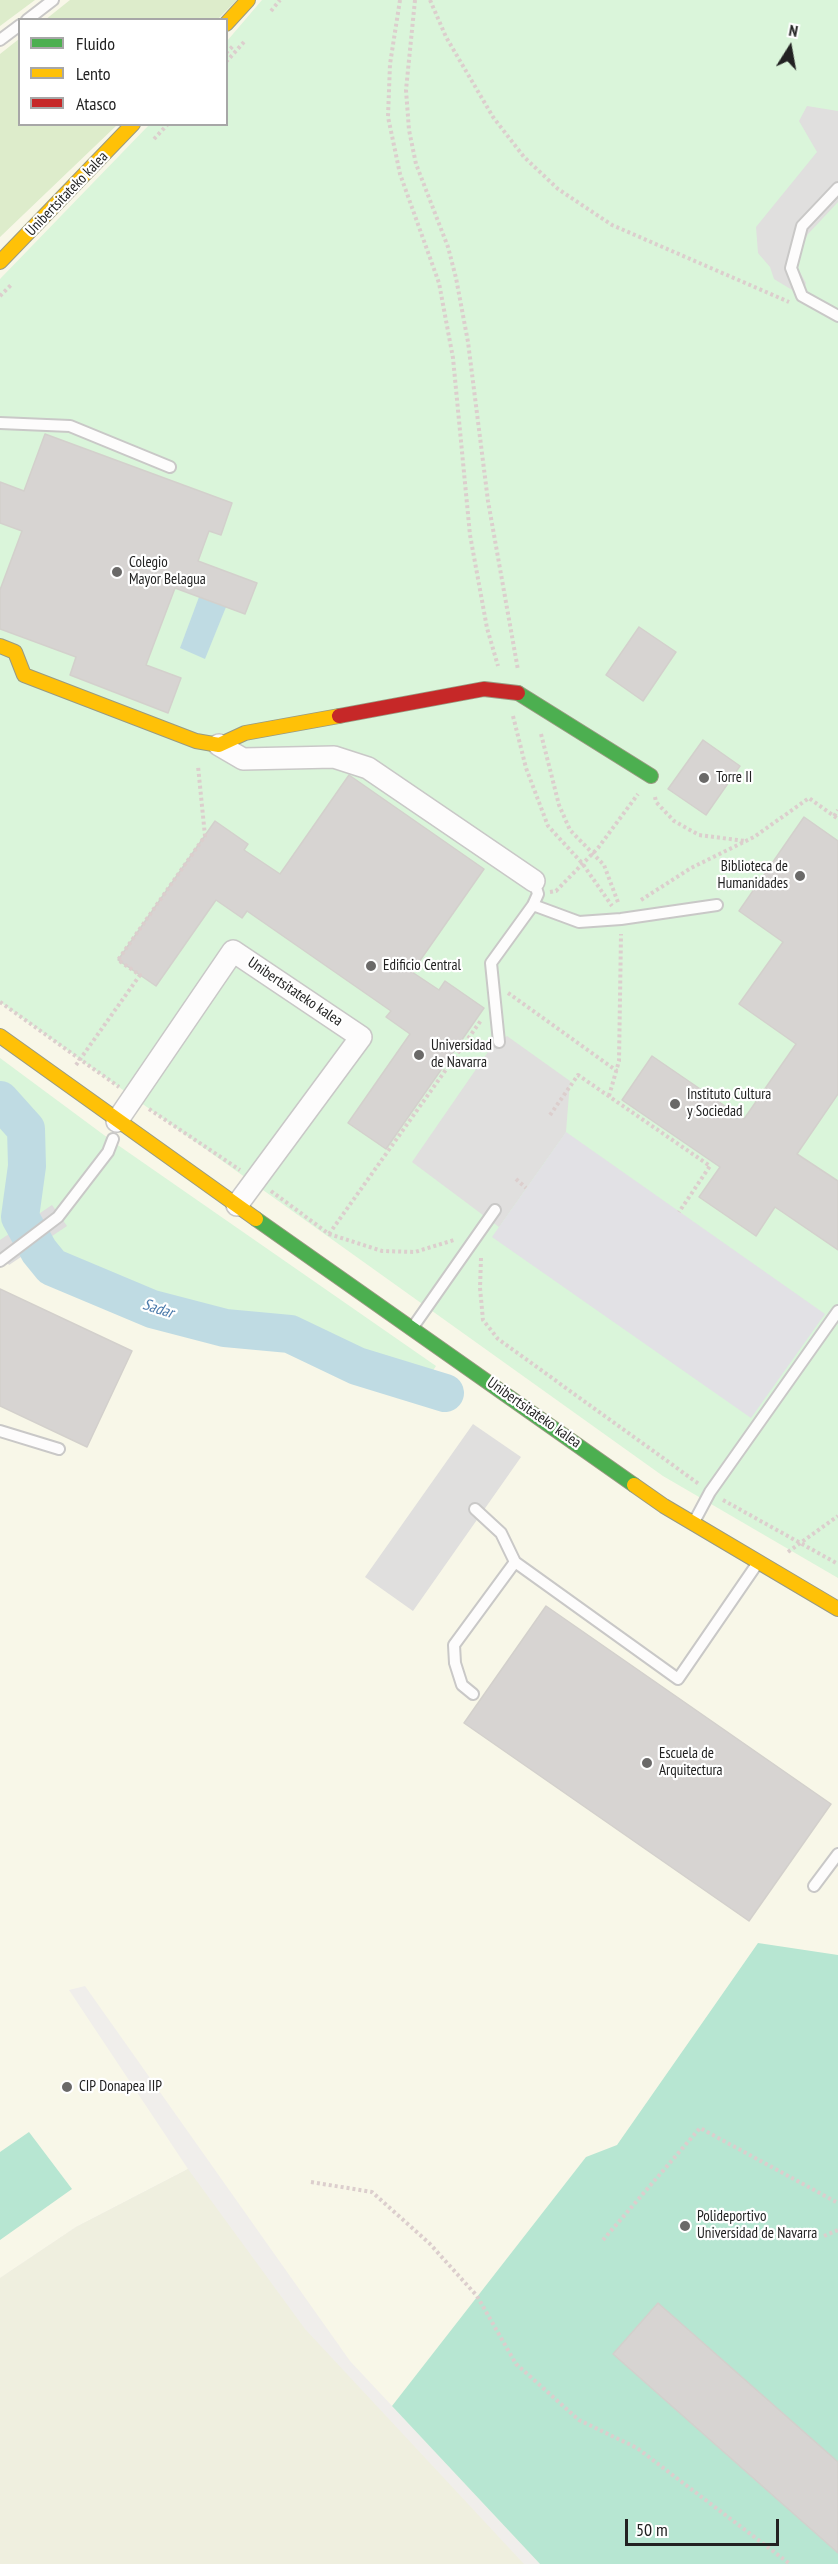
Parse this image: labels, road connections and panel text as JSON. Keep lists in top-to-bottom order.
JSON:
{
  "streets": {
    "street": ["Unibertsitateko kalea"]
  },
  "water": ["Sadar"],
  "places": [
    "Colegio Mayor Belagua",
    "Torre II",
    "Biblioteca de Humanidades",
    "Edificio Central",
    "Universidad de Navarra",
    "Instituto Cultura y Sociedad",
    "Escuela de Arquitectura",
    "CIP Donapea IIP",
    "Polideportivo Universidad de Navarra"
  ],
  "legend": ["Fluido", "Lento", "Atasco"],
  "scale_bar": "50 m",
  "north": "top"
}
